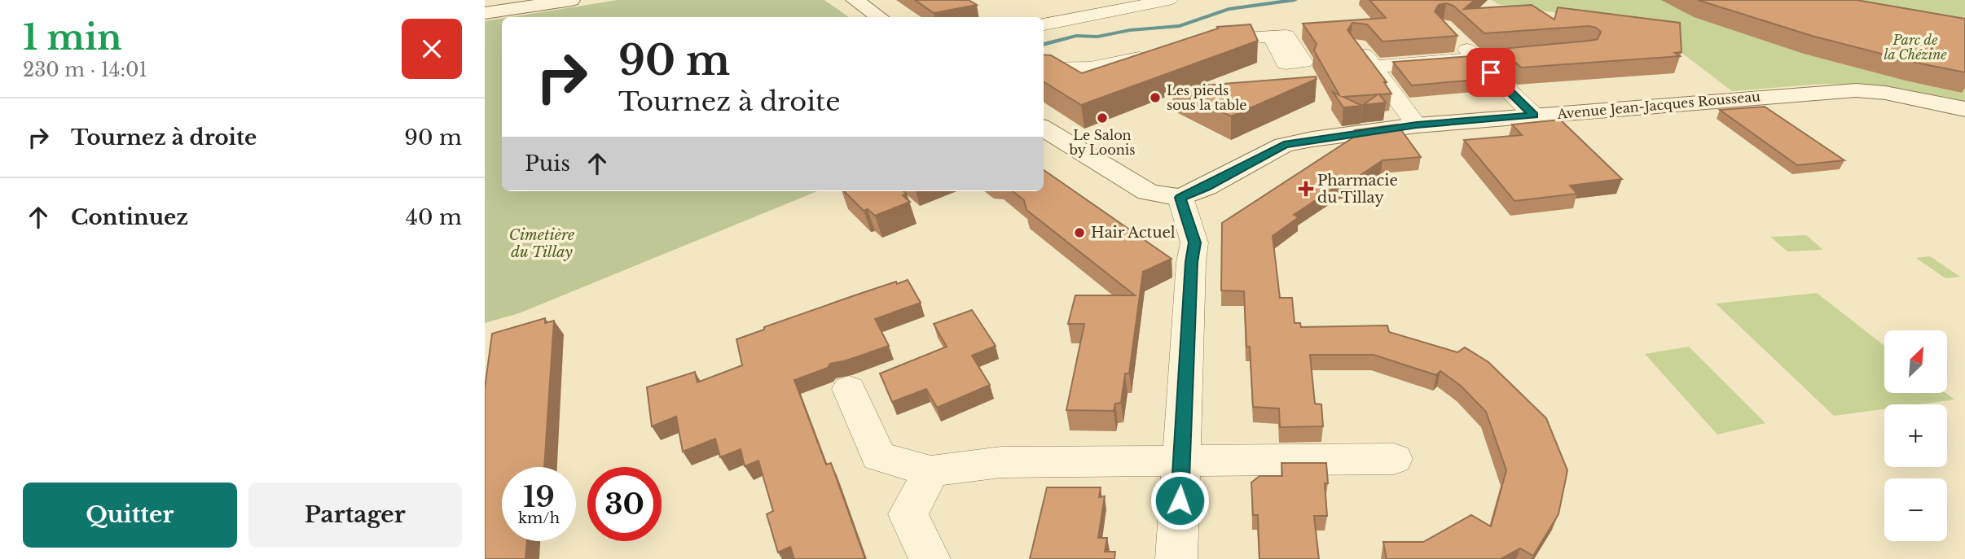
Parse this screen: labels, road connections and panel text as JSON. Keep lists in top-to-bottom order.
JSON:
{
  "streets": {
    "street": ["Avenue Jean-Jacques Rousseau"]
  },
  "parks": ["Parc de la Chézine", "Cimetière du Tillay"],
  "places": {
    "other": ["Les pieds sous la table", "Le Salon by Loonis", "Hair Actuel"],
    "health": ["Pharmacie du Tillay"]
  },
  "north": "top right",
  "page": {
    "heading": ["1 min", "230 m · 14:01"],
    "turn": ["90 m", "Tournez à droite"],
    "list": [
      {
        "name": "Tournez à droite",
        "value": "90 m"
      },
      {
        "name": "Continuez",
        "value": "40 m"
      }
    ],
    "then": "Puis",
    "map_buttons": ["+", "−"],
    "speed": "19 km/h",
    "limit": "30",
    "buttons": ["Quitter", "Partager"]
  }
}
